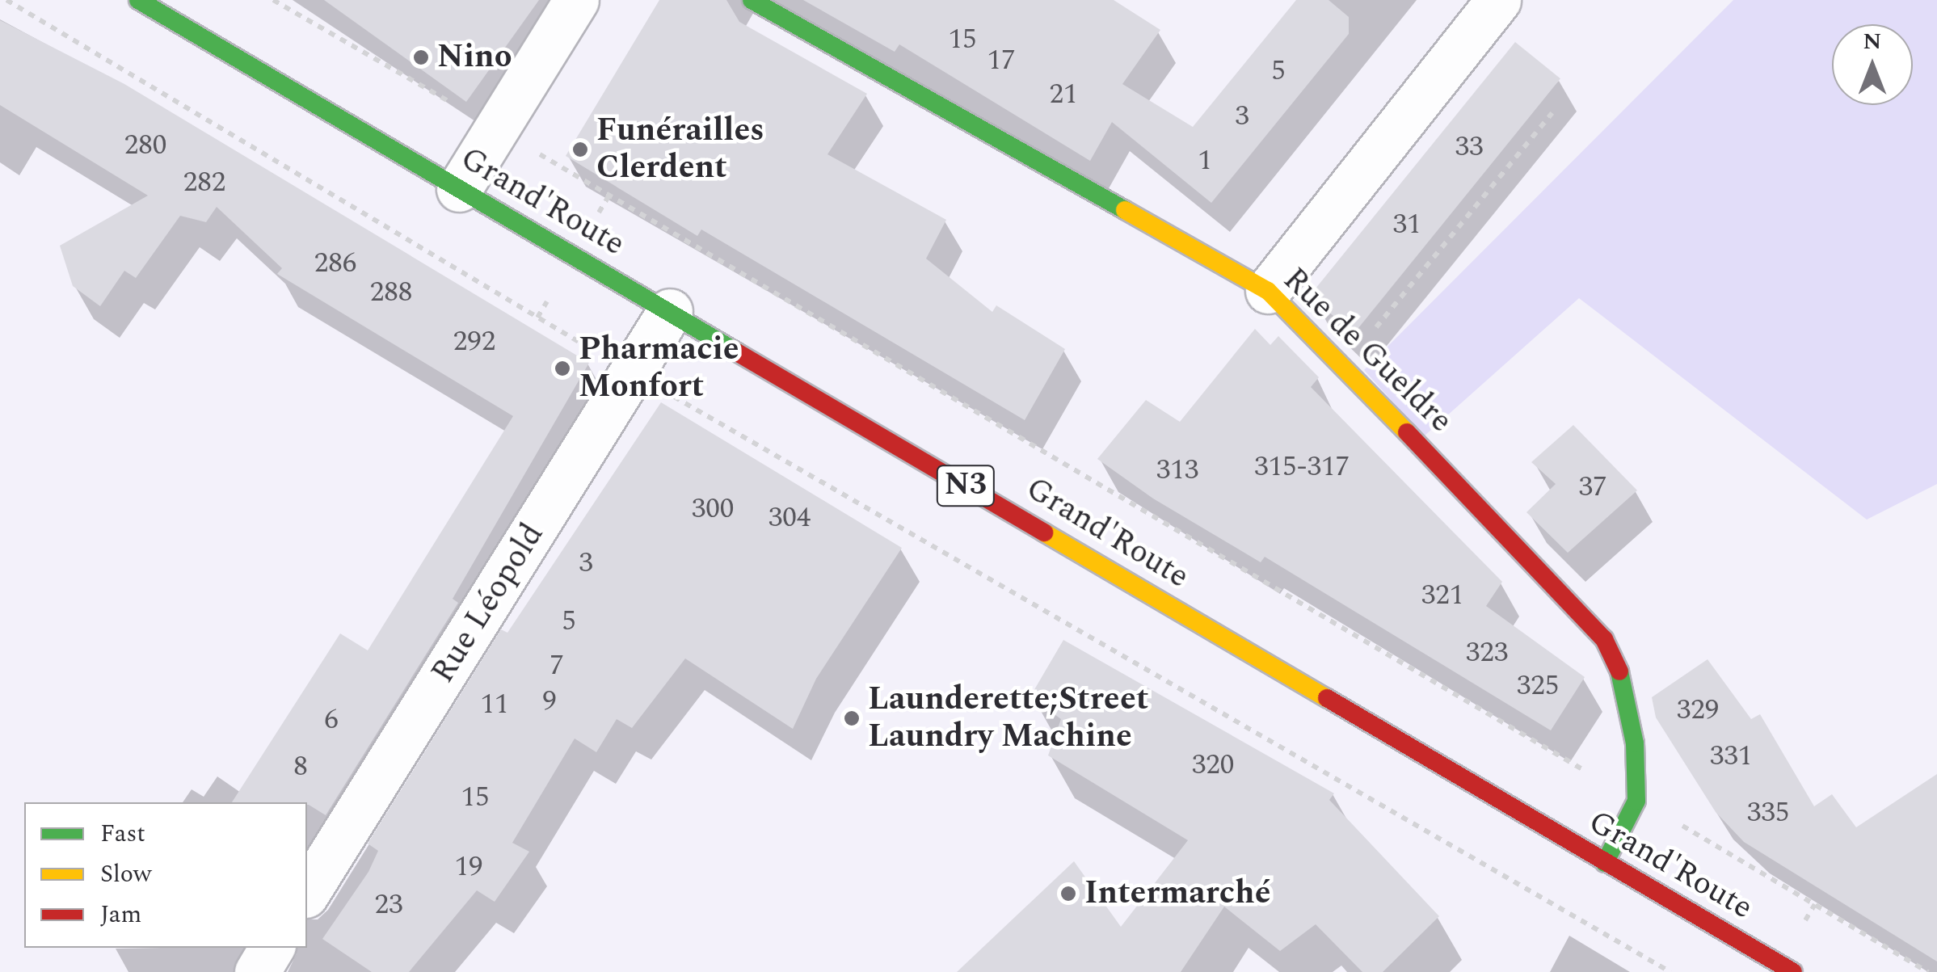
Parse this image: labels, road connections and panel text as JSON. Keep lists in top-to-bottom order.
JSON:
{
  "streets": {
    "main road": ["Grand'Route", "Rue de Gueldre", "N3"],
    "street": ["Rue Léopold"]
  },
  "crossings": [
    ["Grand'Route", "Rue de Gueldre"],
    ["Grand'Route", "Rue Léopold"]
  ],
  "places": [
    "Nino",
    "Funérailles Clerdent",
    "Pharmacie Monfort",
    "Launderette;Street Laundry Machine",
    "Intermarché"
  ],
  "house_numbers": [
    "15",
    "17",
    "5",
    "21",
    "3",
    "280",
    "33",
    "1",
    "282",
    "31",
    "286",
    "288",
    "292",
    "315-317",
    "313",
    "37",
    "300",
    "304",
    "3",
    "321",
    "5",
    "323",
    "7",
    "325",
    "9",
    "11",
    "329",
    "6",
    "331",
    "320",
    "8",
    "15",
    "335",
    "19",
    "23"
  ],
  "legend": ["Fast", "Slow", "Jam"],
  "north": "top"
}
